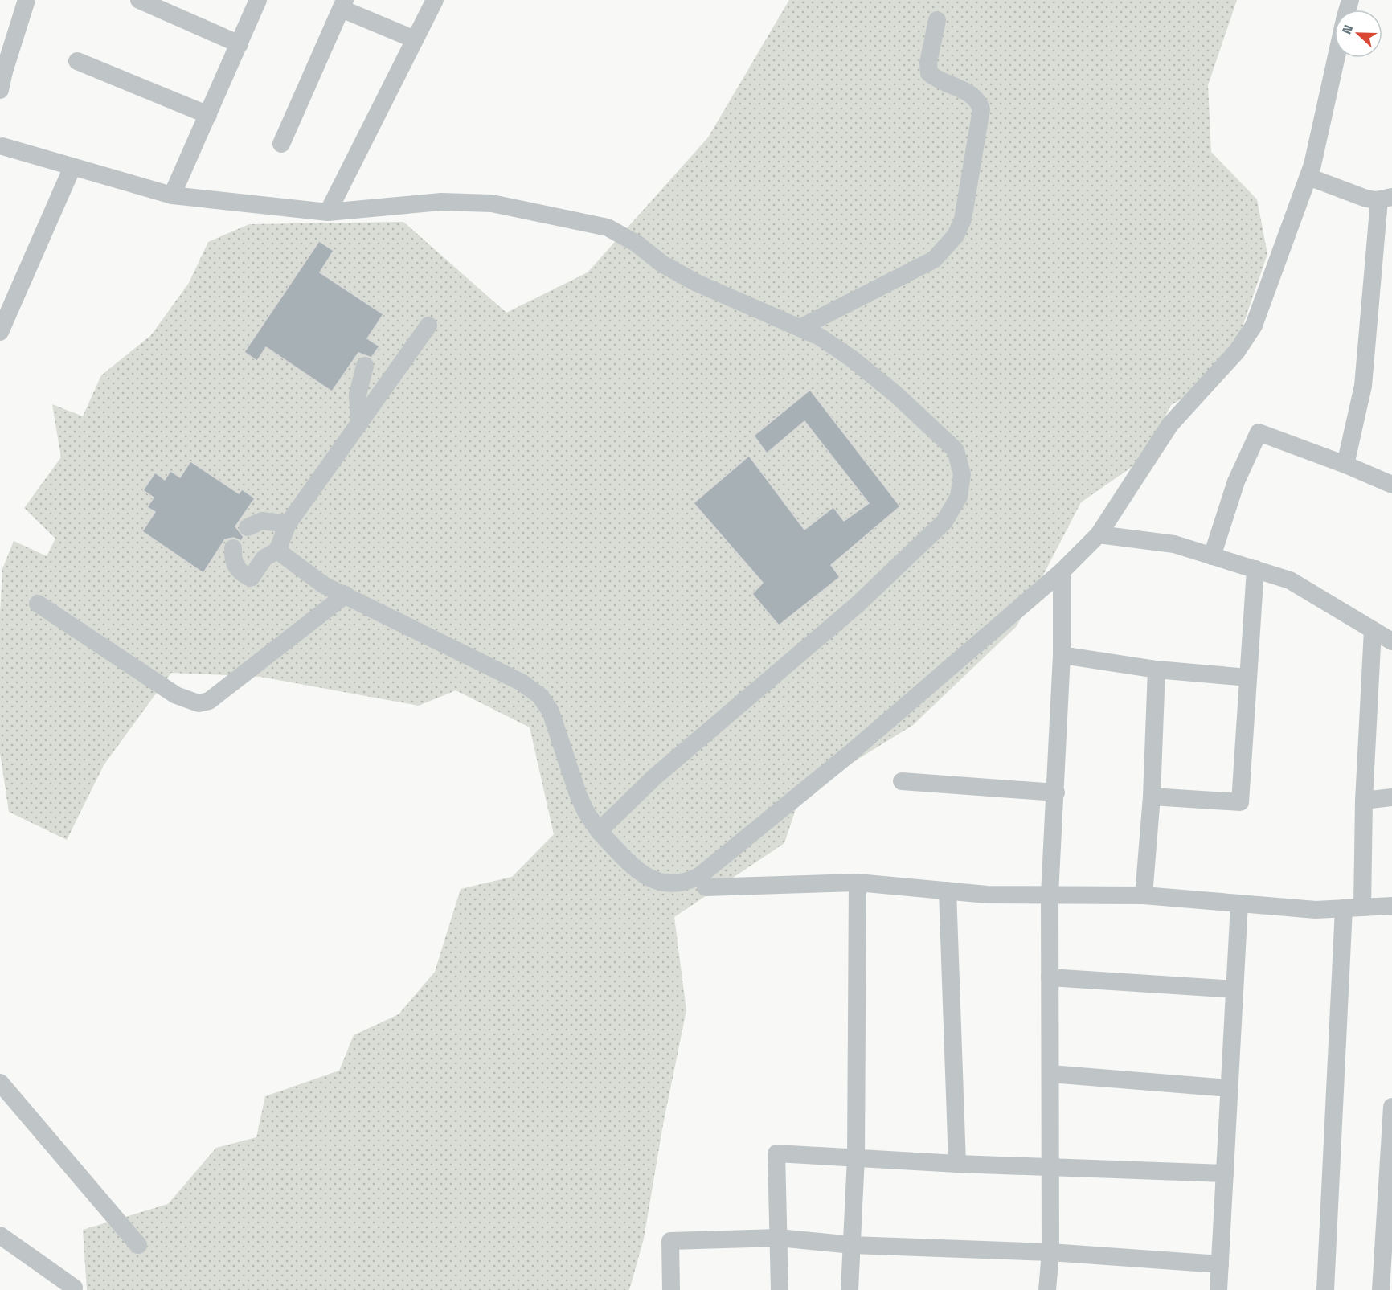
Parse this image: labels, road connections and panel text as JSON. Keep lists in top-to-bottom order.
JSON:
{
  "north": "left"
}
